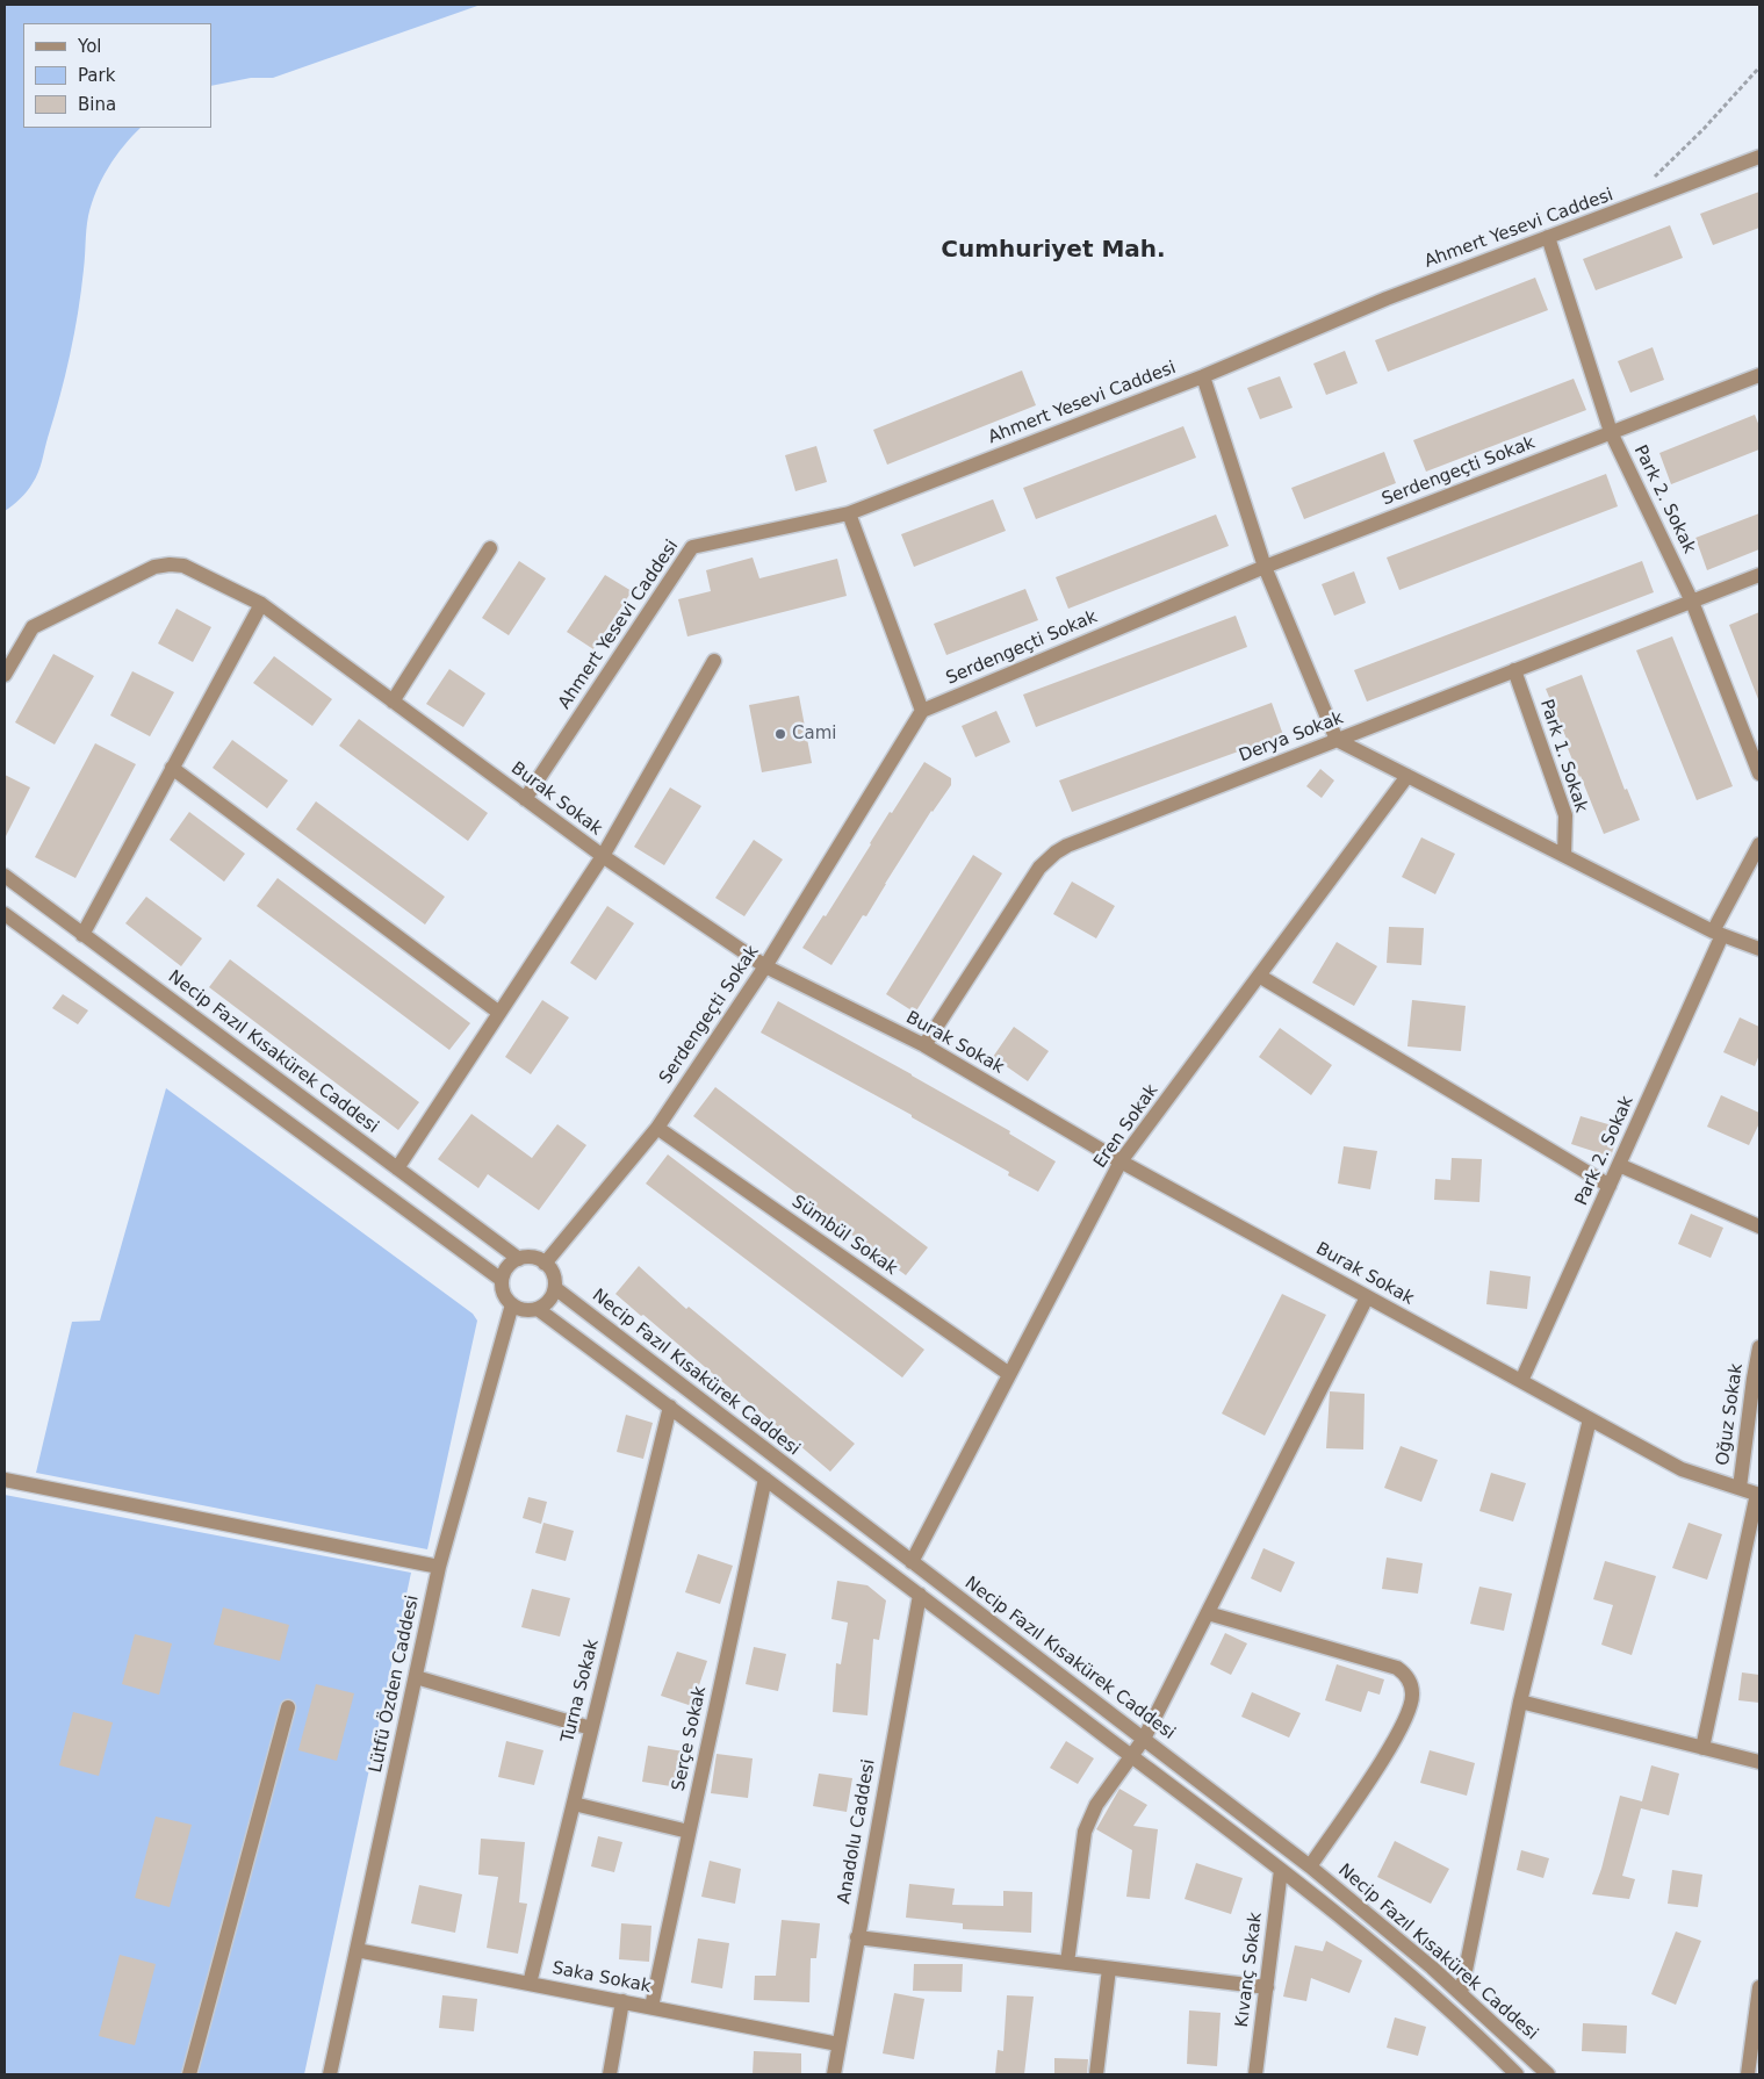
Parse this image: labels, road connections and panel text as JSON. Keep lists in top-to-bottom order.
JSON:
{
  "streets": {
    "street": [
      "Ahmert Yesevi Caddesi",
      "Serdengeçti Sokak",
      "Park 2. Sokak",
      "Derya Sokak",
      "Park 1. Sokak",
      "Burak Sokak",
      "Necip Fazıl Kısakürek Caddesi",
      "Eren Sokak",
      "Sümbül Sokak",
      "Oğuz Sokak",
      "Lütfü Özden Caddesi",
      "Turna Sokak",
      "Serçe Sokak",
      "Anadolu Caddesi",
      "Kıvanç Sokak",
      "Saka Sokak"
    ]
  },
  "crossings": [
    ["Ahmert Yesevi Caddesi", "Park 2. Sokak"],
    ["Ahmert Yesevi Caddesi", "Burak Sokak"],
    ["Serdengeçti Sokak", "Park 2. Sokak"],
    ["Serdengeçti Sokak", "Burak Sokak"],
    ["Serdengeçti Sokak", "Necip Fazıl Kısakürek Caddesi"],
    ["Serdengeçti Sokak", "Sümbül Sokak"],
    ["Serdengeçti Sokak", "Lütfü Özden Caddesi"],
    ["Park 2. Sokak", "Derya Sokak"],
    ["Park 2. Sokak", "Burak Sokak"],
    ["Derya Sokak", "Park 1. Sokak"],
    ["Derya Sokak", "Burak Sokak"],
    ["Burak Sokak", "Eren Sokak"],
    ["Burak Sokak", "Oğuz Sokak"],
    ["Necip Fazıl Kısakürek Caddesi", "Eren Sokak"],
    ["Necip Fazıl Kısakürek Caddesi", "Lütfü Özden Caddesi"],
    ["Necip Fazıl Kısakürek Caddesi", "Turna Sokak"],
    ["Necip Fazıl Kısakürek Caddesi", "Serçe Sokak"],
    ["Necip Fazıl Kısakürek Caddesi", "Anadolu Caddesi"],
    ["Necip Fazıl Kısakürek Caddesi", "Kıvanç Sokak"],
    ["Eren Sokak", "Sümbül Sokak"],
    ["Lütfü Özden Caddesi", "Saka Sokak"],
    ["Turna Sokak", "Saka Sokak"],
    ["Serçe Sokak", "Saka Sokak"],
    ["Anadolu Caddesi", "Saka Sokak"]
  ],
  "districts": ["Cumhuriyet Mah."],
  "places": ["Cami"],
  "legend": ["Yol", "Park", "Bina"]
}
